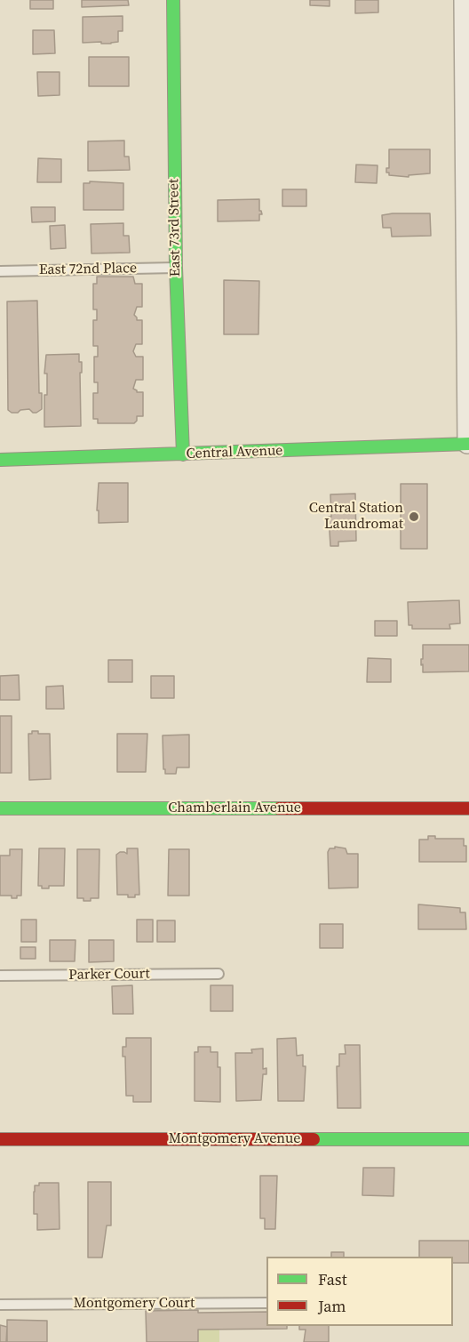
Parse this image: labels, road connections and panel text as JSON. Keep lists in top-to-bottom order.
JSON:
{
  "streets": {
    "street": [
      "East 73rd Street",
      "Central Avenue",
      "Chamberlain Avenue",
      "Montgomery Avenue"
    ],
    "lane": ["East 72nd Place", "Parker Court", "Montgomery Court"]
  },
  "crossings": [
    ["East 73rd Street", "East 72nd Place"],
    ["East 73rd Street", "Central Avenue"]
  ],
  "places": ["Central Station Laundromat"],
  "legend": ["Fast", "Jam"]
}
